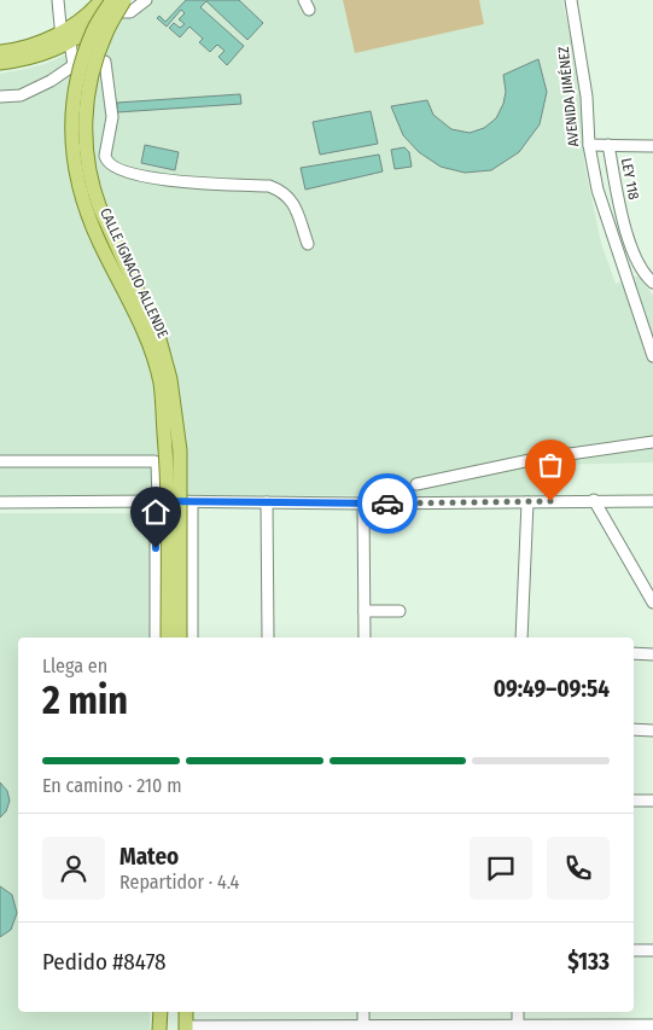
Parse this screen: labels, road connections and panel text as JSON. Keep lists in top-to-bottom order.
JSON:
{
  "streets": {
    "main road": ["CALLE IGNACIO ALLENDE"],
    "street": ["AVENIDA JIMÉNEZ", "LEY 118"]
  },
  "page": {
    "heading": ["2 min", "Llega en", "09:49–09:54"],
    "panel": [
      "Mateo",
      "Repartidor · 4.4",
      "Pedido #8478",
      "$133"
    ],
    "bar": "En camino · 210 m"
  }
}
